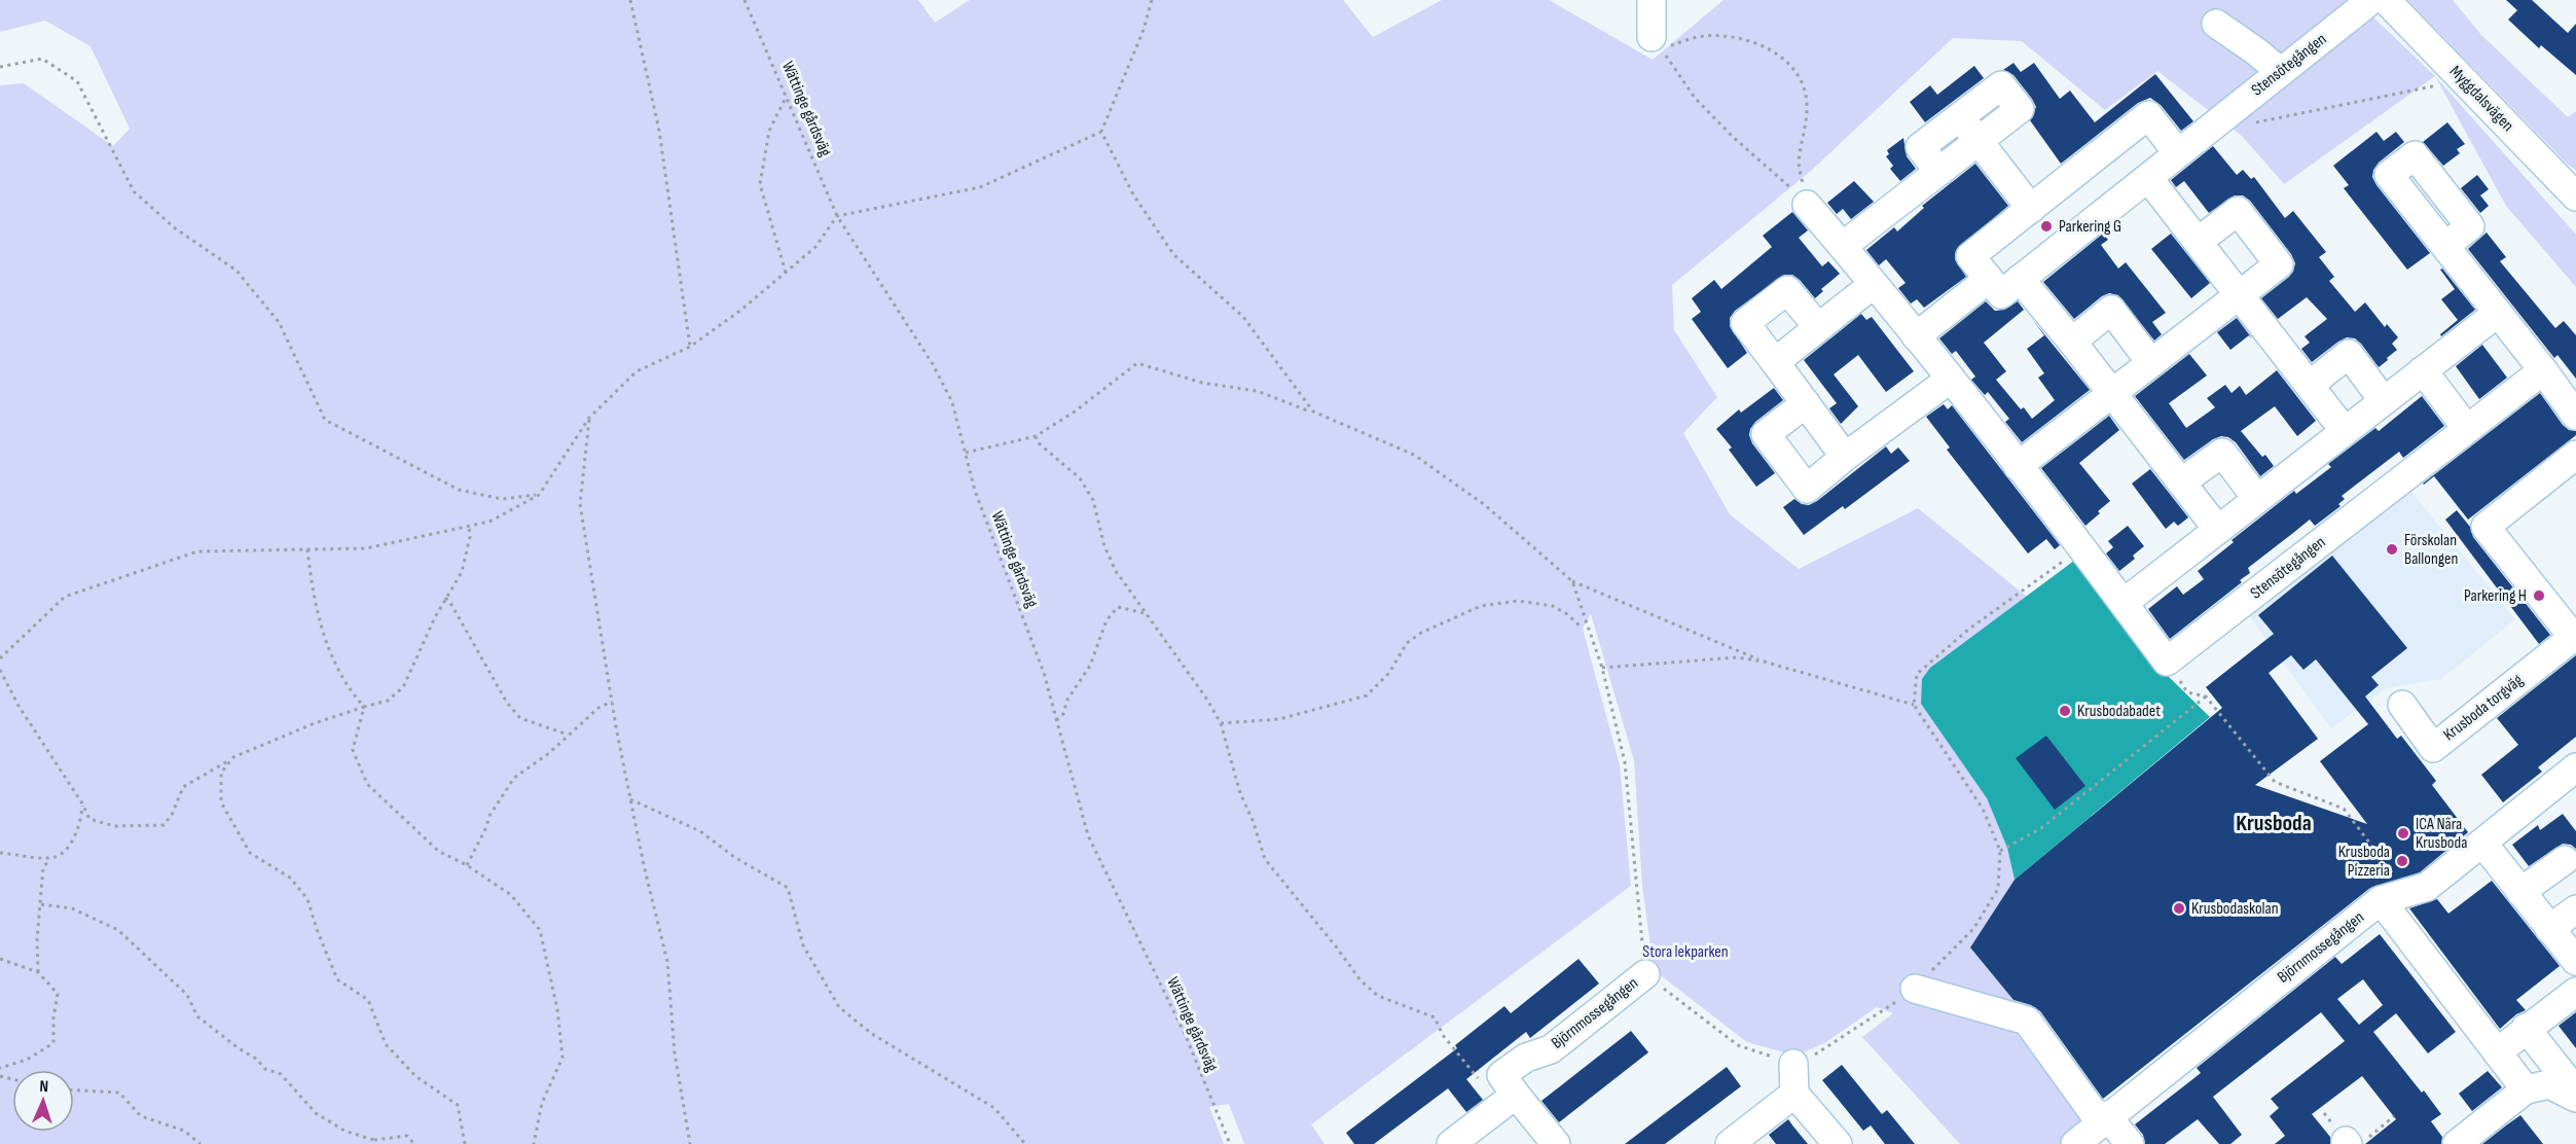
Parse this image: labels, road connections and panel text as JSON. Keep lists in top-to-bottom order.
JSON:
{
  "streets": {
    "street": [
      "Stensötegången",
      "Myggdalsvägen",
      "Krusboda torgväg",
      "Björnmossegången"
    ],
    "path": ["Wättinge gårdsväg"]
  },
  "districts": ["Krusboda"],
  "parks": ["Stora lekparken"],
  "places": [
    "Parkering G",
    "Förskolan Ballongen",
    "Parkering H",
    "Krusbodabadet",
    "ICA Nära Krusboda",
    "Krusboda Pizzeria",
    "Krusbodaskolan"
  ],
  "north": "top"
}
